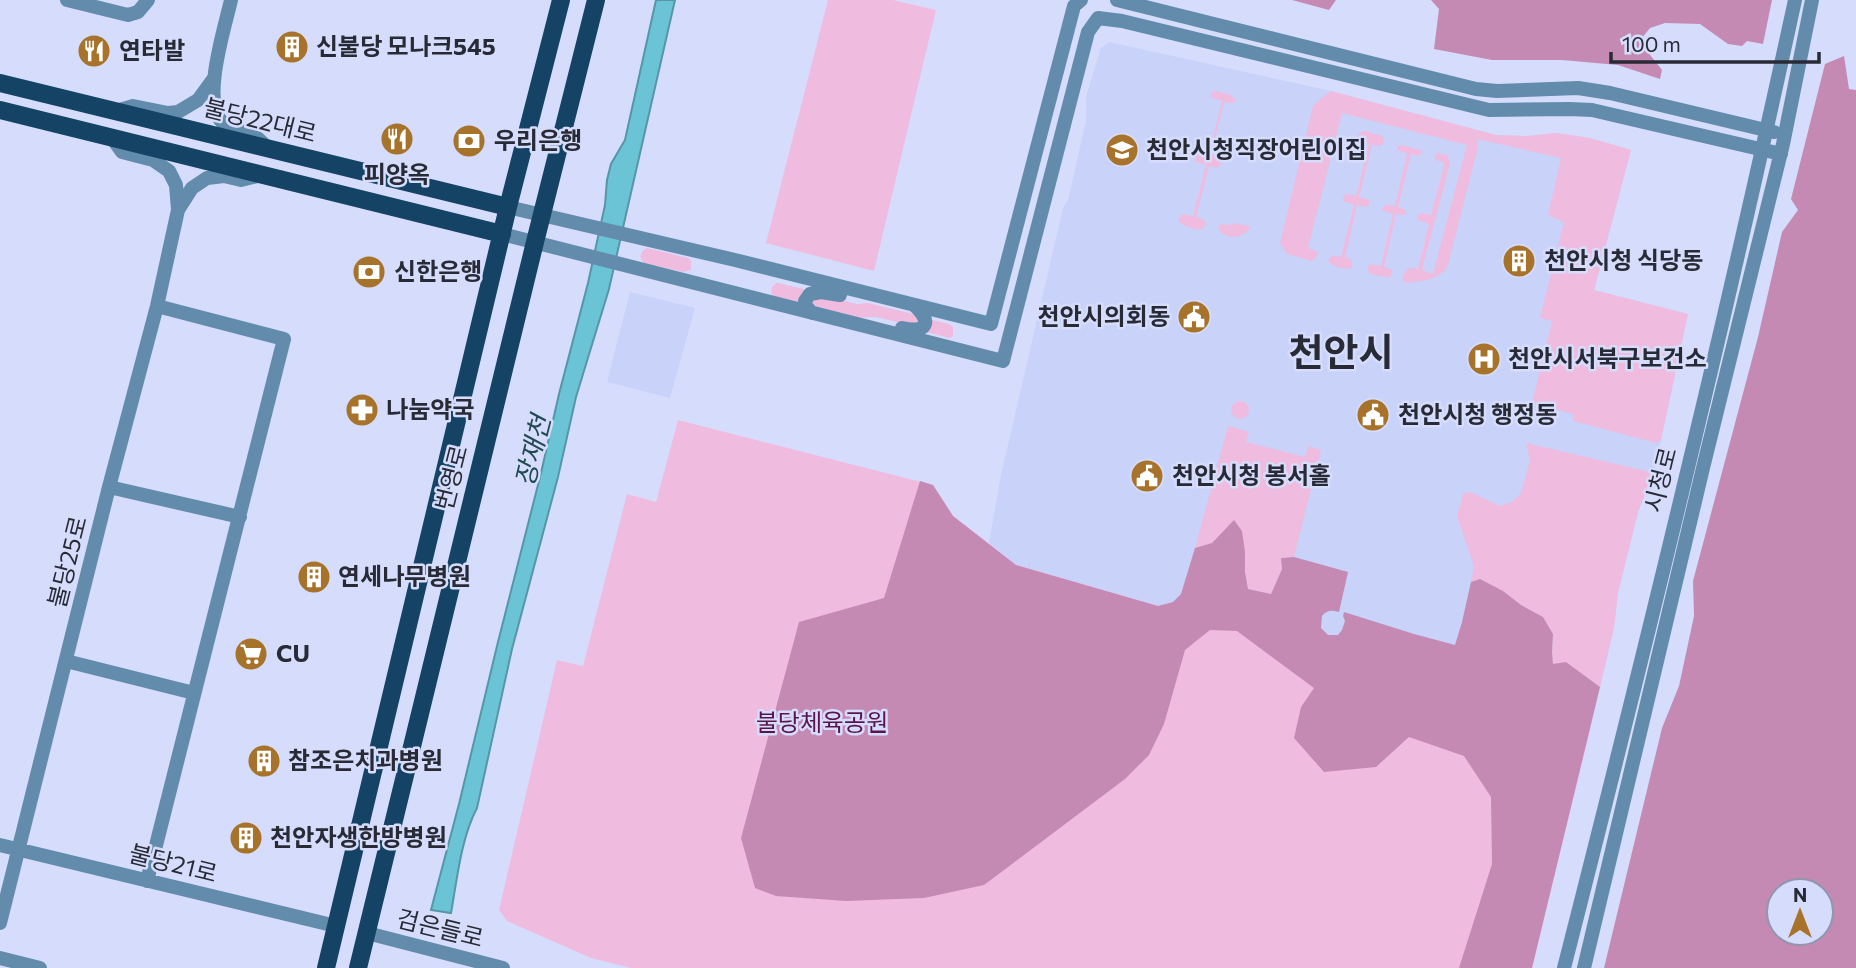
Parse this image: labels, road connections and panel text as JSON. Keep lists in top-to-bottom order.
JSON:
{
  "streets": {
    "main road": ["불당22대로", "번영로"],
    "street": [
      "시청로",
      "불당25로",
      "불당21로",
      "검은들로"
    ]
  },
  "crossings": [
    ["불당22대로", "번영로"],
    ["번영로", "불당21로"],
    ["번영로", "검은들로"],
    ["불당25로", "불당21로"]
  ],
  "districts": ["천안시"],
  "water": ["장재천"],
  "parks": ["불당체육공원"],
  "places": {
    "building": [
      "신불당 모나크545",
      "천안시청 식당동",
      "연세나무병원",
      "참조은치과병원",
      "천안자생한방병원"
    ],
    "restaurant": ["연타발", "피양옥"],
    "bank": ["우리은행", "신한은행"],
    "school or university": ["천안시청직장어린이집"],
    "public building": ["천안시의회동", "천안시청 행정동", "천안시청 봉서홀"],
    "hospital": ["천안시서북구보건소"],
    "pharmacy": ["나눔약국"],
    "supermarket": ["CU"]
  },
  "scale_bar": "100 m",
  "north": "top"
}
